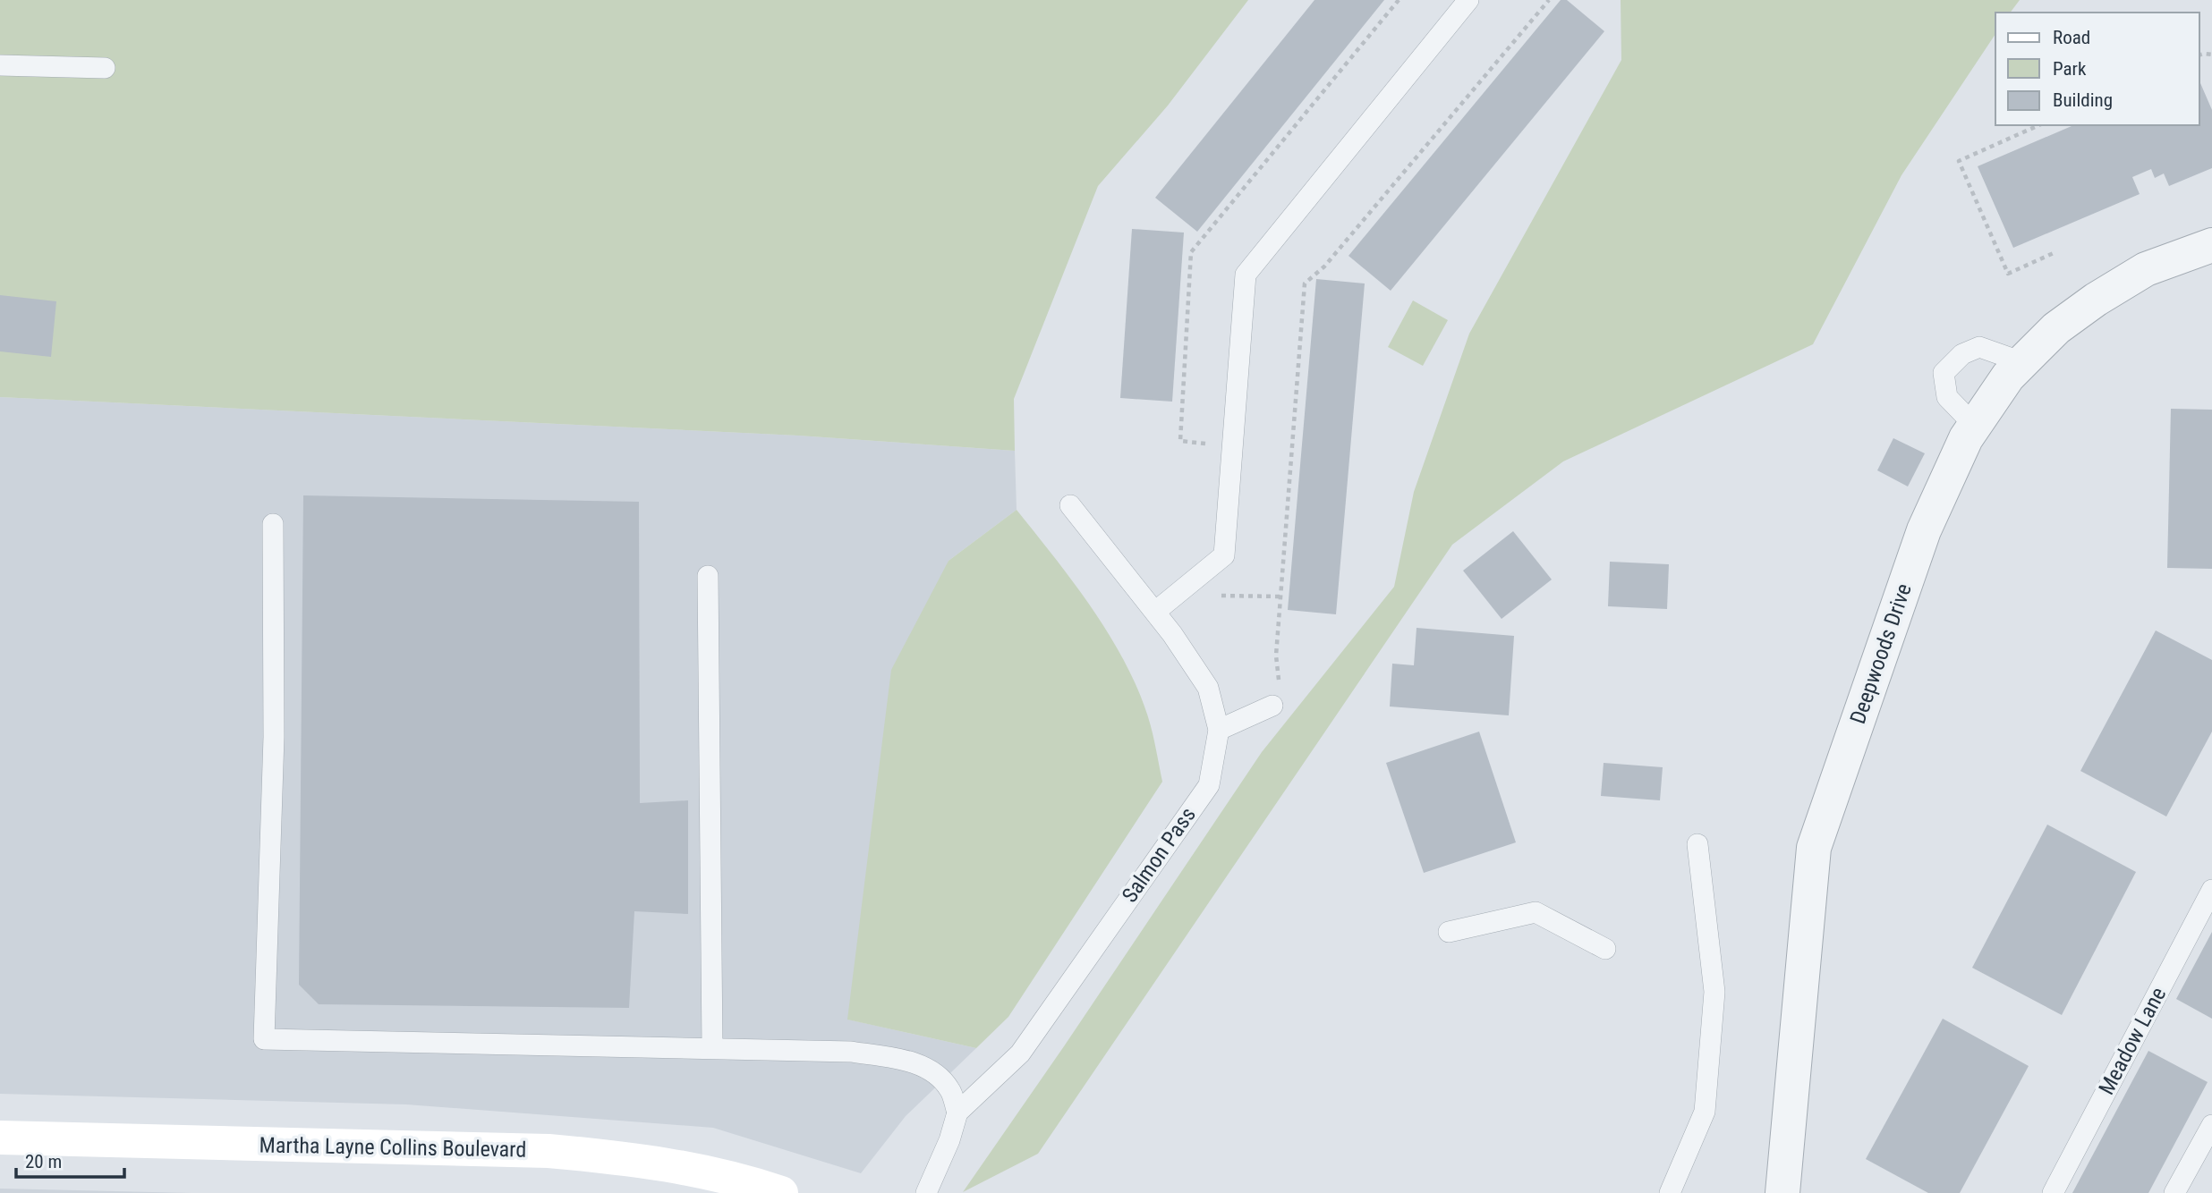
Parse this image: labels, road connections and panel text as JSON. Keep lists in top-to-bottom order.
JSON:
{
  "streets": {
    "main road": ["Martha Layne Collins Boulevard"],
    "street": ["Deepwoods Drive"],
    "lane": ["Salmon Pass", "Meadow Lane"]
  },
  "legend": ["Road", "Park", "Building"],
  "scale_bar": "20 m"
}
